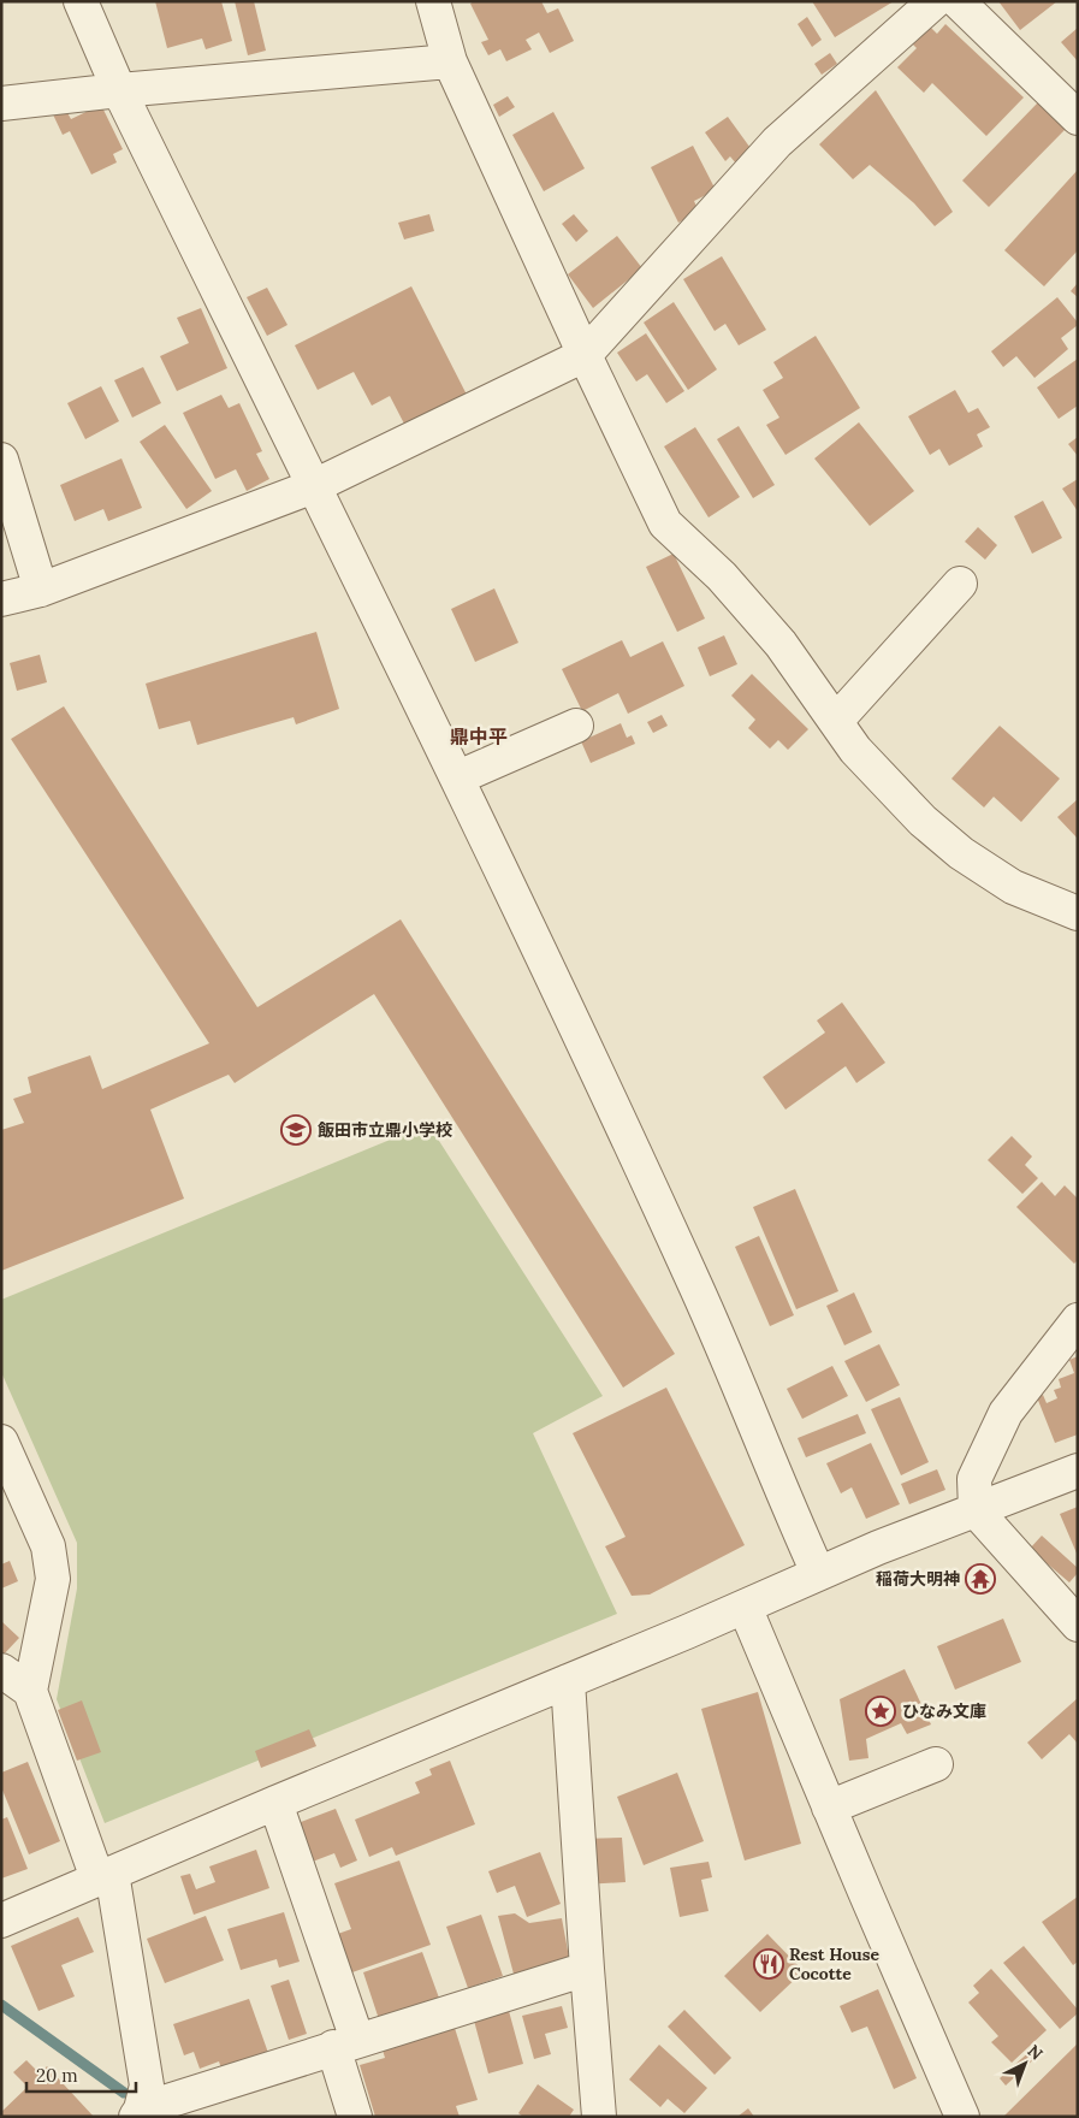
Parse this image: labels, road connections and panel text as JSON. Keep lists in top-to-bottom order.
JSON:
{
  "districts": ["鼎中平"],
  "places": {
    "school or university": ["飯田市立鼎小学校"],
    "temple": ["稲荷大明神"],
    "place": ["ひなみ文庫"],
    "restaurant": ["Rest House Cocotte"]
  },
  "scale_bar": "20 m",
  "north": "top right"
}
